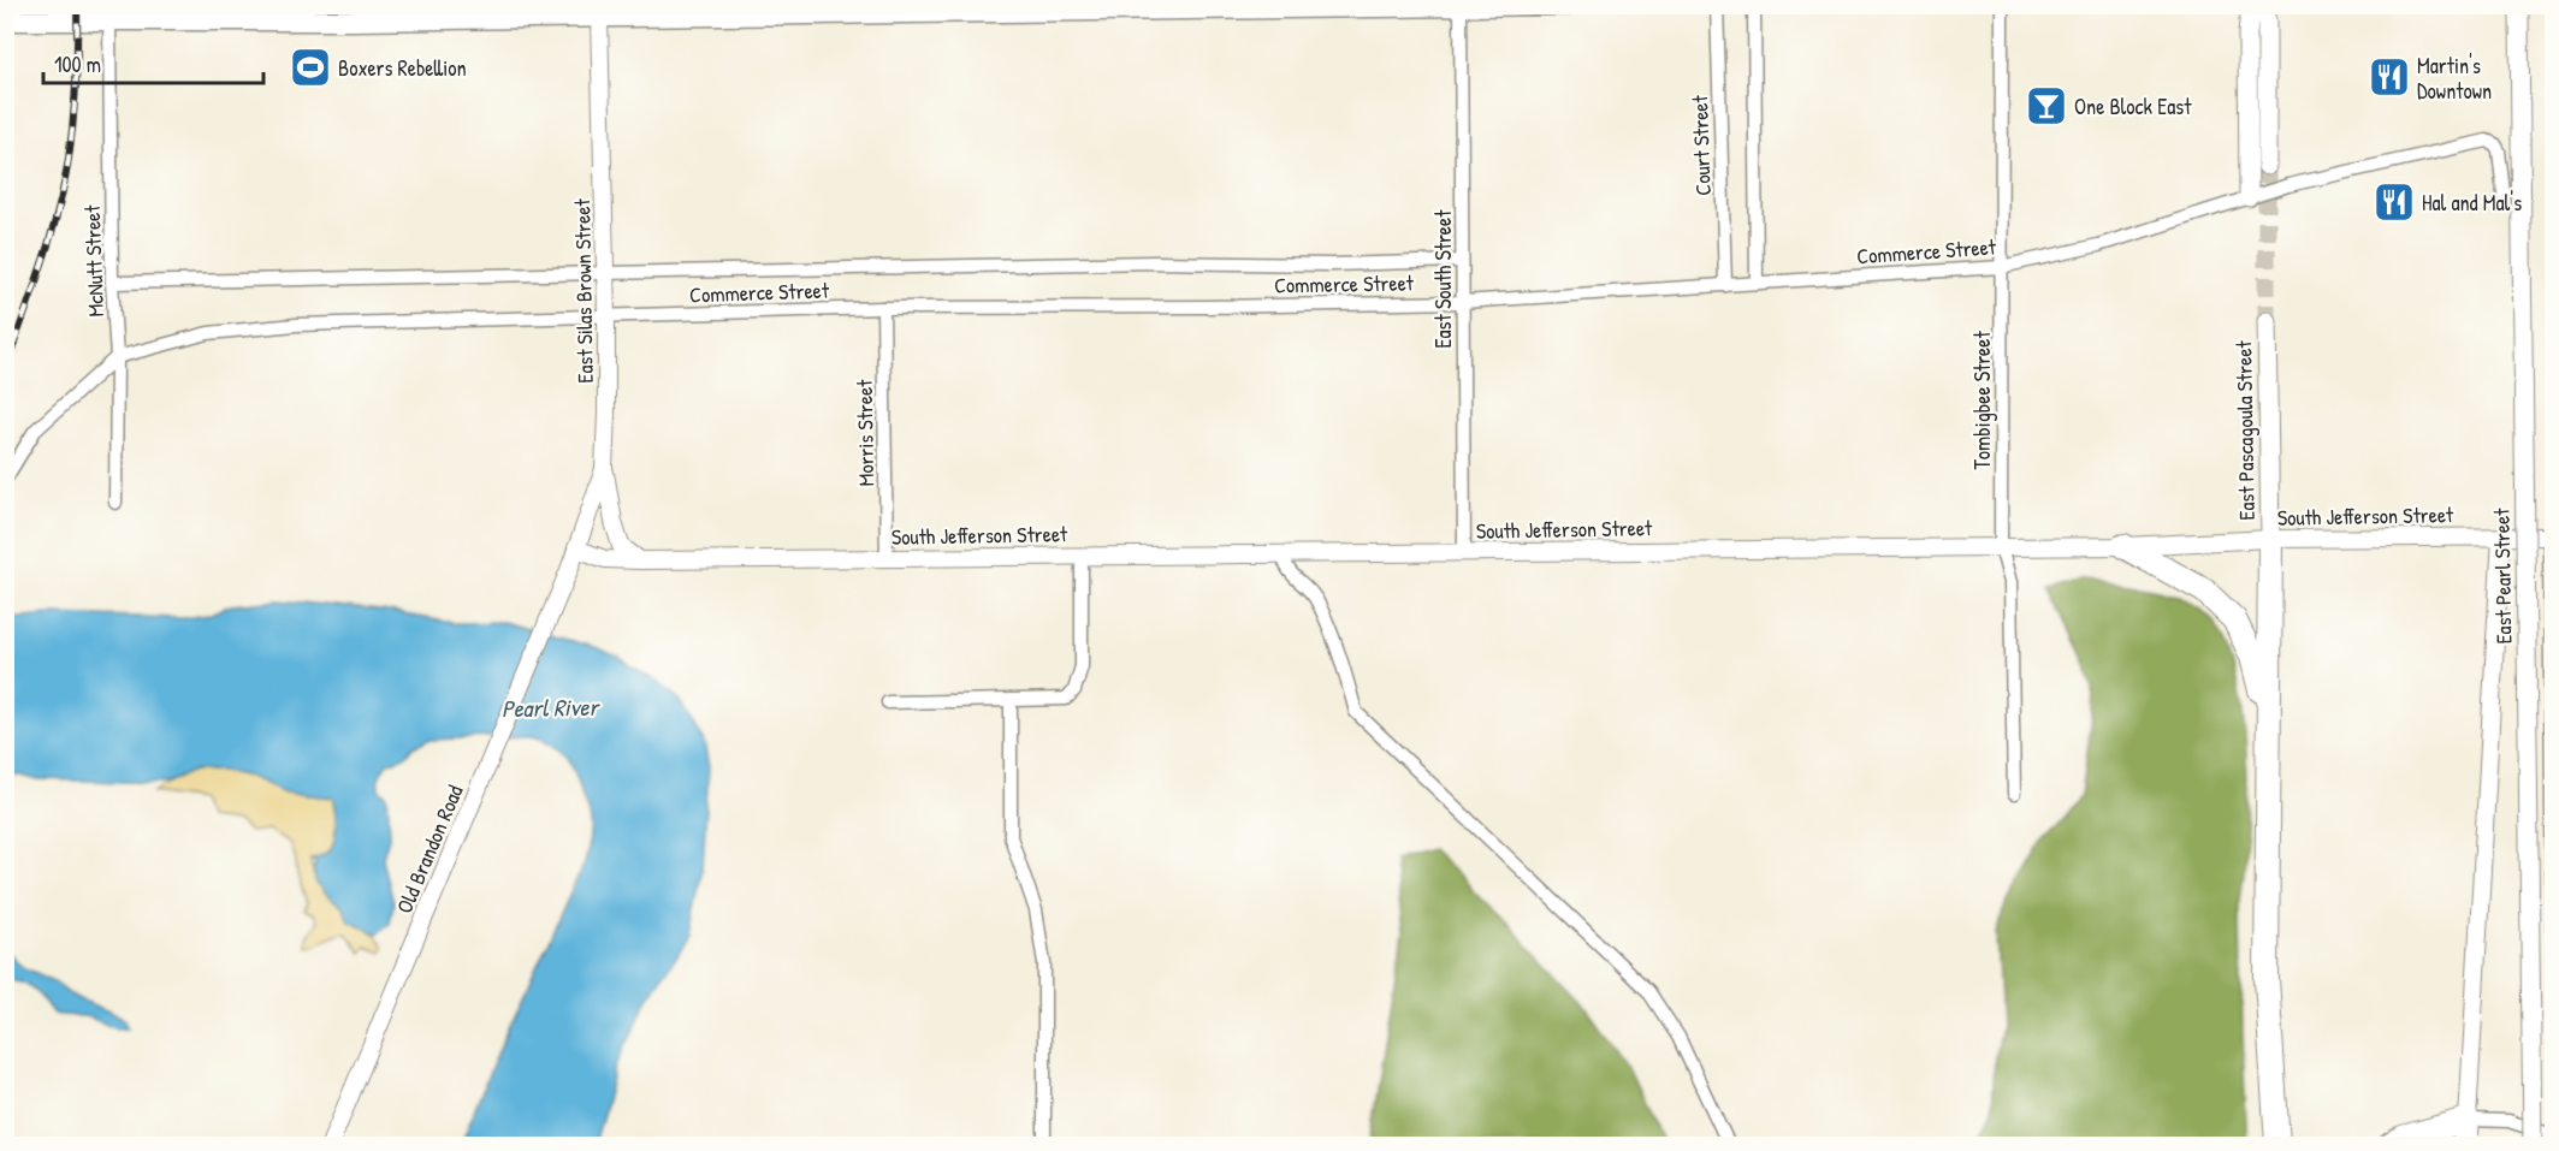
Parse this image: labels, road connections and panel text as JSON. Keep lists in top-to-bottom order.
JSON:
{
  "streets": {
    "main road": ["East Pascagoula Street", "East Pearl Street"],
    "street": [
      "Court Street",
      "Commerce Street",
      "McNutt Street",
      "East South Street",
      "East Silas Brown Street",
      "Tombigbee Street",
      "Morris Street",
      "South Jefferson Street",
      "Old Brandon Road"
    ]
  },
  "crossings": [
    ["Court Street", "Commerce Street"],
    ["Commerce Street", "McNutt Street"],
    ["Commerce Street", "East South Street"],
    ["Commerce Street", "East Silas Brown Street"],
    ["Commerce Street", "Tombigbee Street"],
    ["Commerce Street", "Morris Street"],
    ["East South Street", "South Jefferson Street"],
    ["East Silas Brown Street", "South Jefferson Street"],
    ["East Silas Brown Street", "Old Brandon Road"],
    ["Tombigbee Street", "South Jefferson Street"],
    ["East Pascagoula Street", "South Jefferson Street"],
    ["Morris Street", "South Jefferson Street"]
  ],
  "water": ["Pearl River"],
  "places": {
    "sports": ["Boxers Rebellion"],
    "restaurant": ["Martin's Downtown", "Hal and Mal's"],
    "bar": ["One Block East"]
  },
  "scale_bar": "100 m"
}
